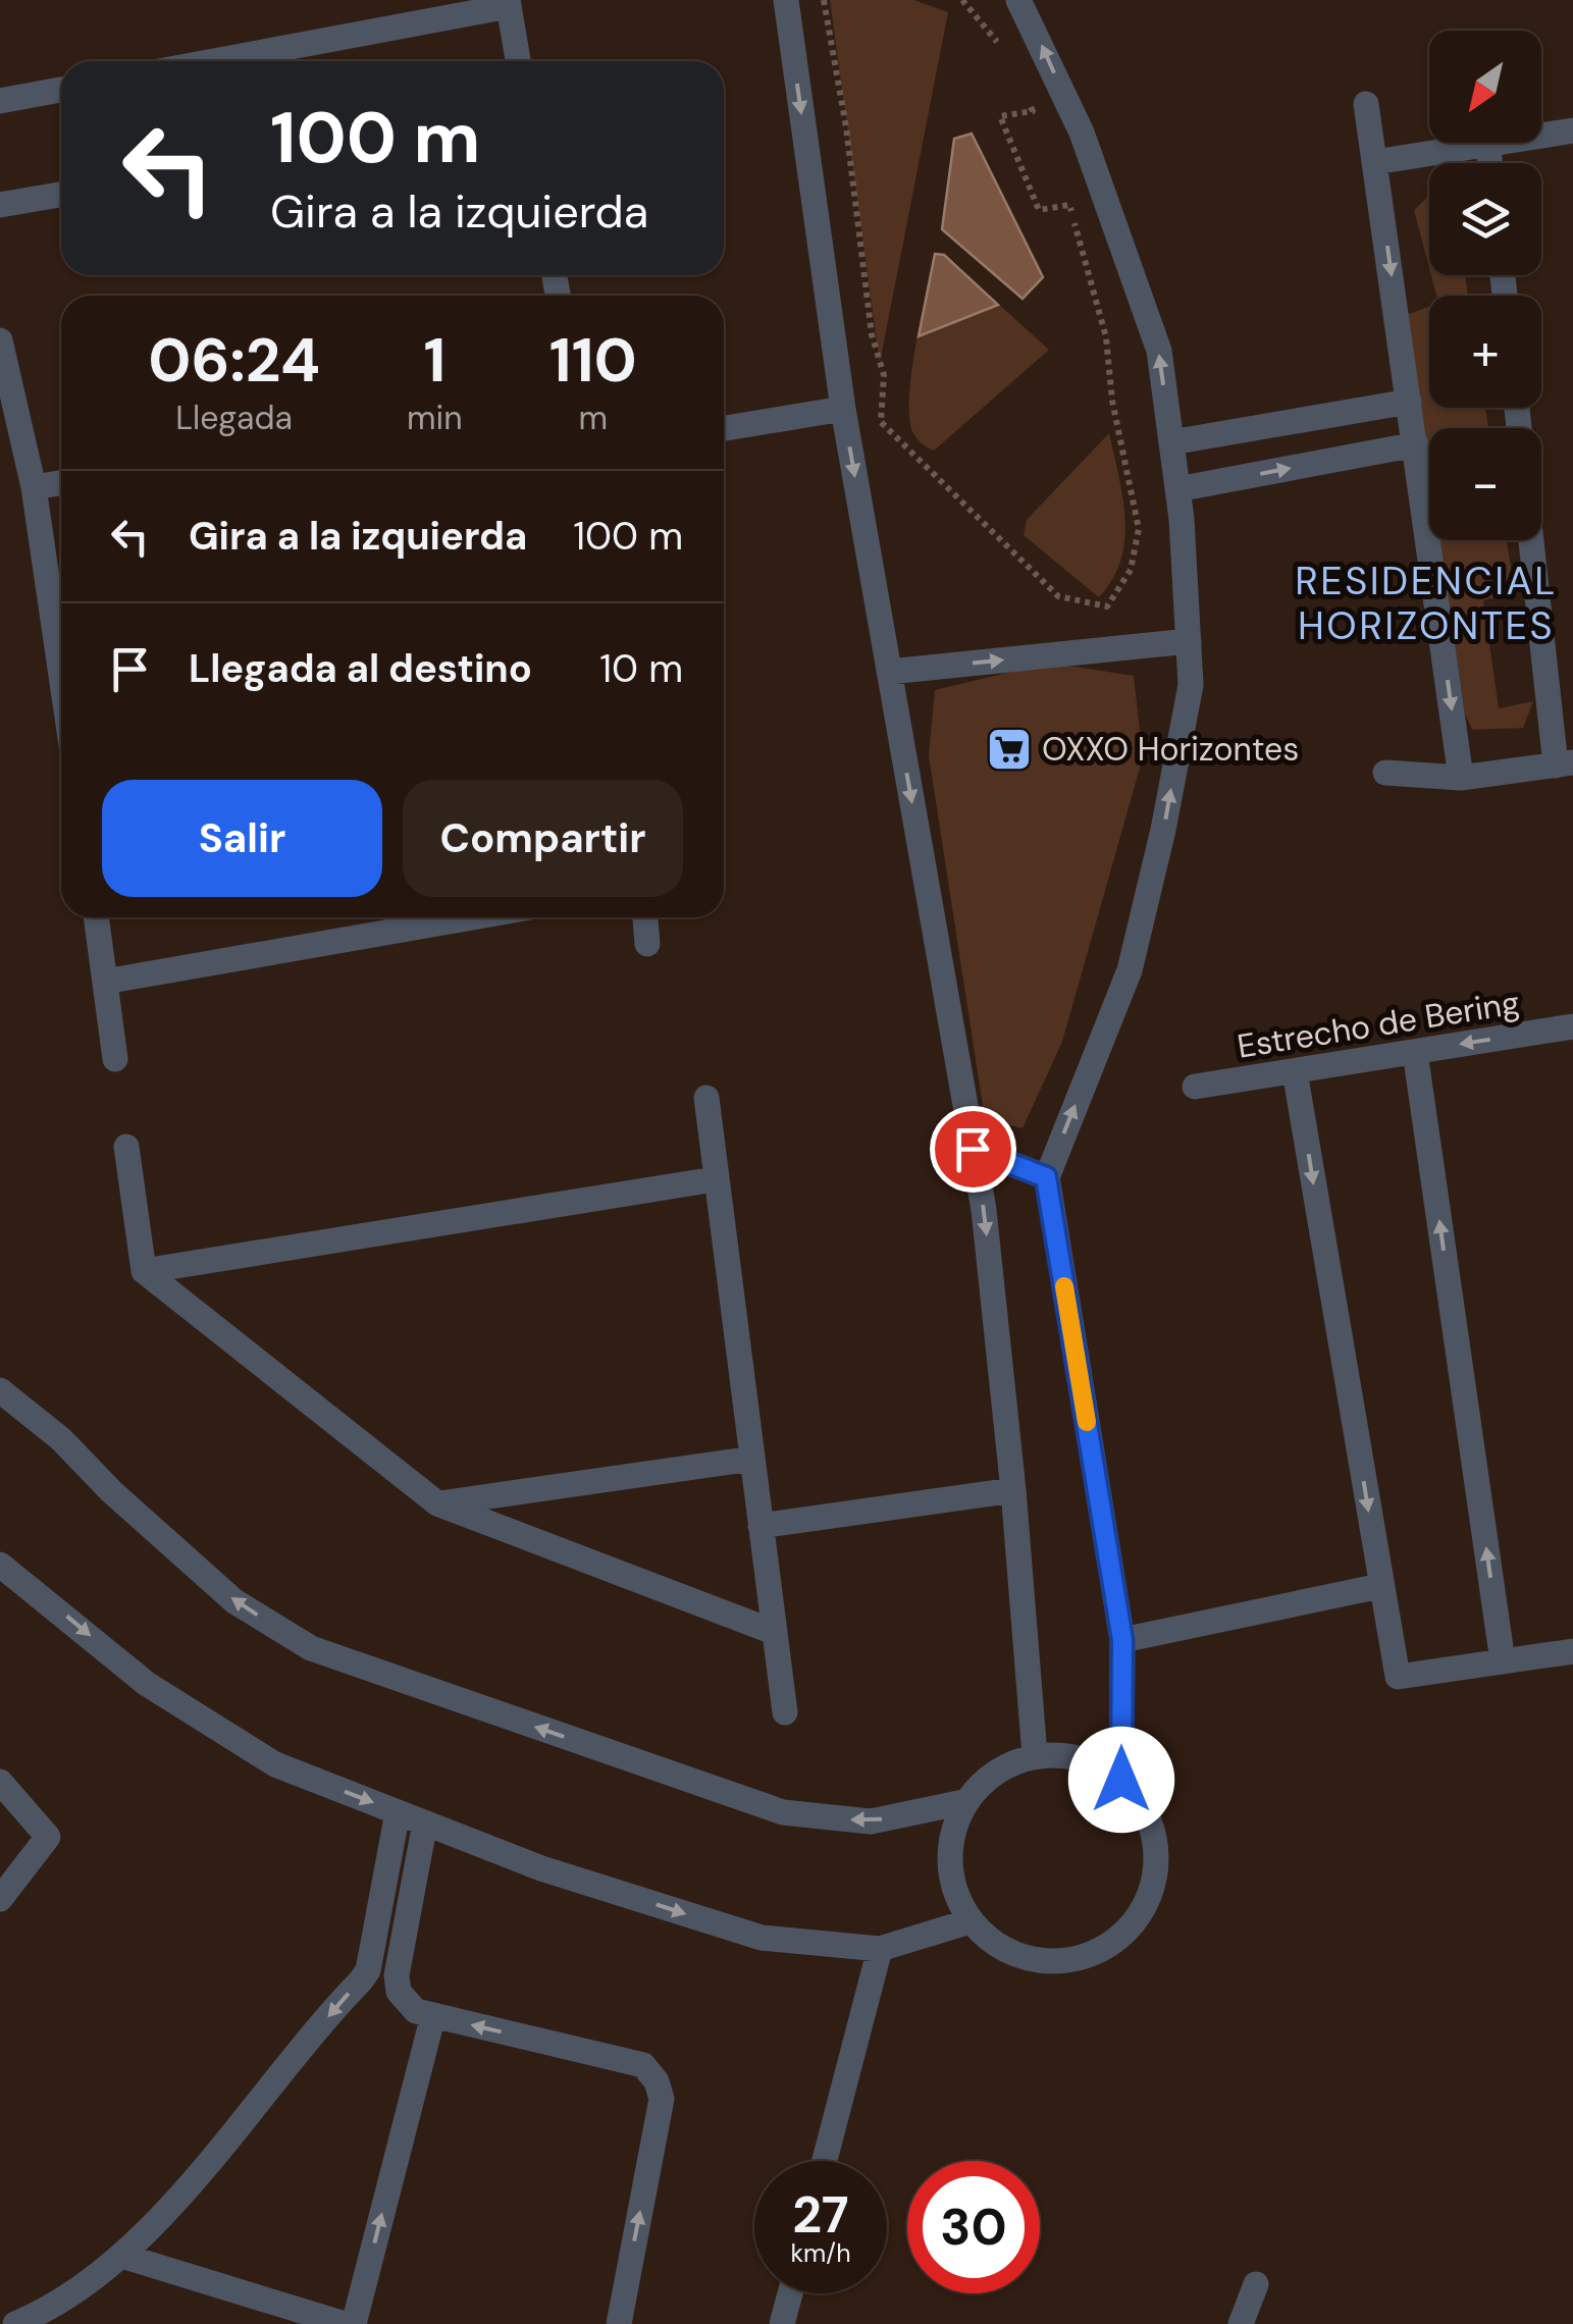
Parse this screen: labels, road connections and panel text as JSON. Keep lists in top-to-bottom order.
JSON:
{
  "streets": {
    "street": ["Estrecho de Bering"]
  },
  "one_way": ["Estrecho de Bering"],
  "districts": ["RESIDENCIAL HORIZONTES"],
  "places": {
    "supermarket": ["OXXO Horizontes"]
  },
  "north": "bottom left",
  "page": {
    "map_buttons": ["+", "−"],
    "turn": ["100 m", "Gira a la izquierda"],
    "eta": [
      "06:24",
      "Llegada",
      "1",
      "min",
      "110",
      "m"
    ],
    "list": [
      {
        "name": "Gira a la izquierda",
        "value": "100 m"
      },
      {
        "name": "Llegada al destino",
        "value": "10 m"
      }
    ],
    "buttons": ["Salir", "Compartir"],
    "speed": "27 km/h",
    "limit": "30"
  }
}
